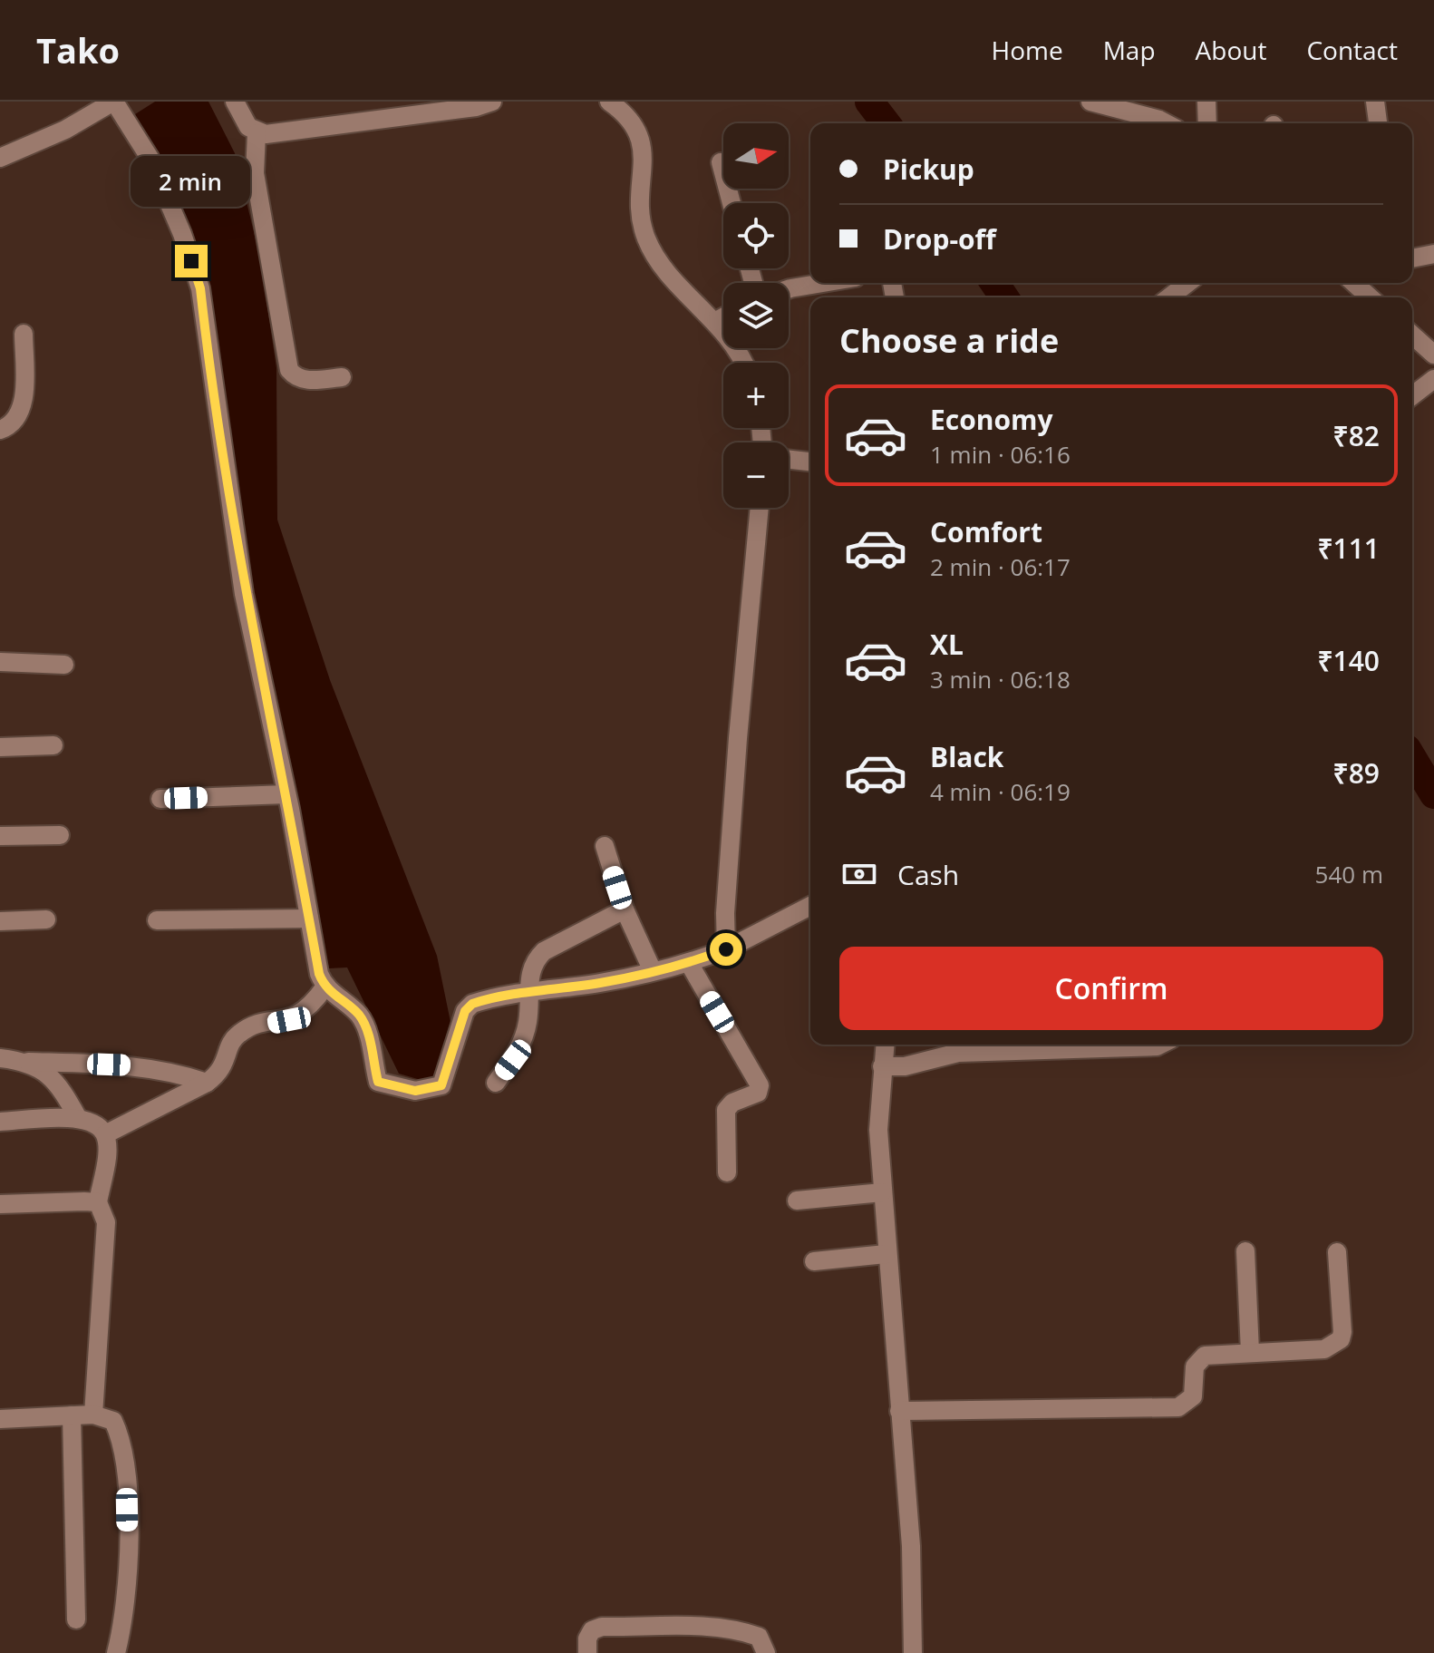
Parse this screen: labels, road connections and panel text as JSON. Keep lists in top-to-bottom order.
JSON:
{
  "north": "right",
  "page": {
    "header": "Tako",
    "nav": [
      "Home",
      "Map",
      "About",
      "Contact"
    ],
    "map_buttons": ["+", "−"],
    "banner": ["Pickup", "Drop-off"],
    "bubble": "2 min",
    "heading": "Choose a ride",
    "list": [
      {
        "name": "Economy",
        "note": "1 min · 06:16",
        "value": "₹82"
      },
      {
        "name": "Comfort",
        "note": "2 min · 06:17",
        "value": "₹111"
      },
      {
        "name": "XL",
        "note": "3 min · 06:18",
        "value": "₹140"
      },
      {
        "name": "Black",
        "note": "4 min · 06:19",
        "value": "₹89"
      }
    ],
    "pay": ["Cash", "540 m"],
    "buttons": "Confirm"
  }
}
